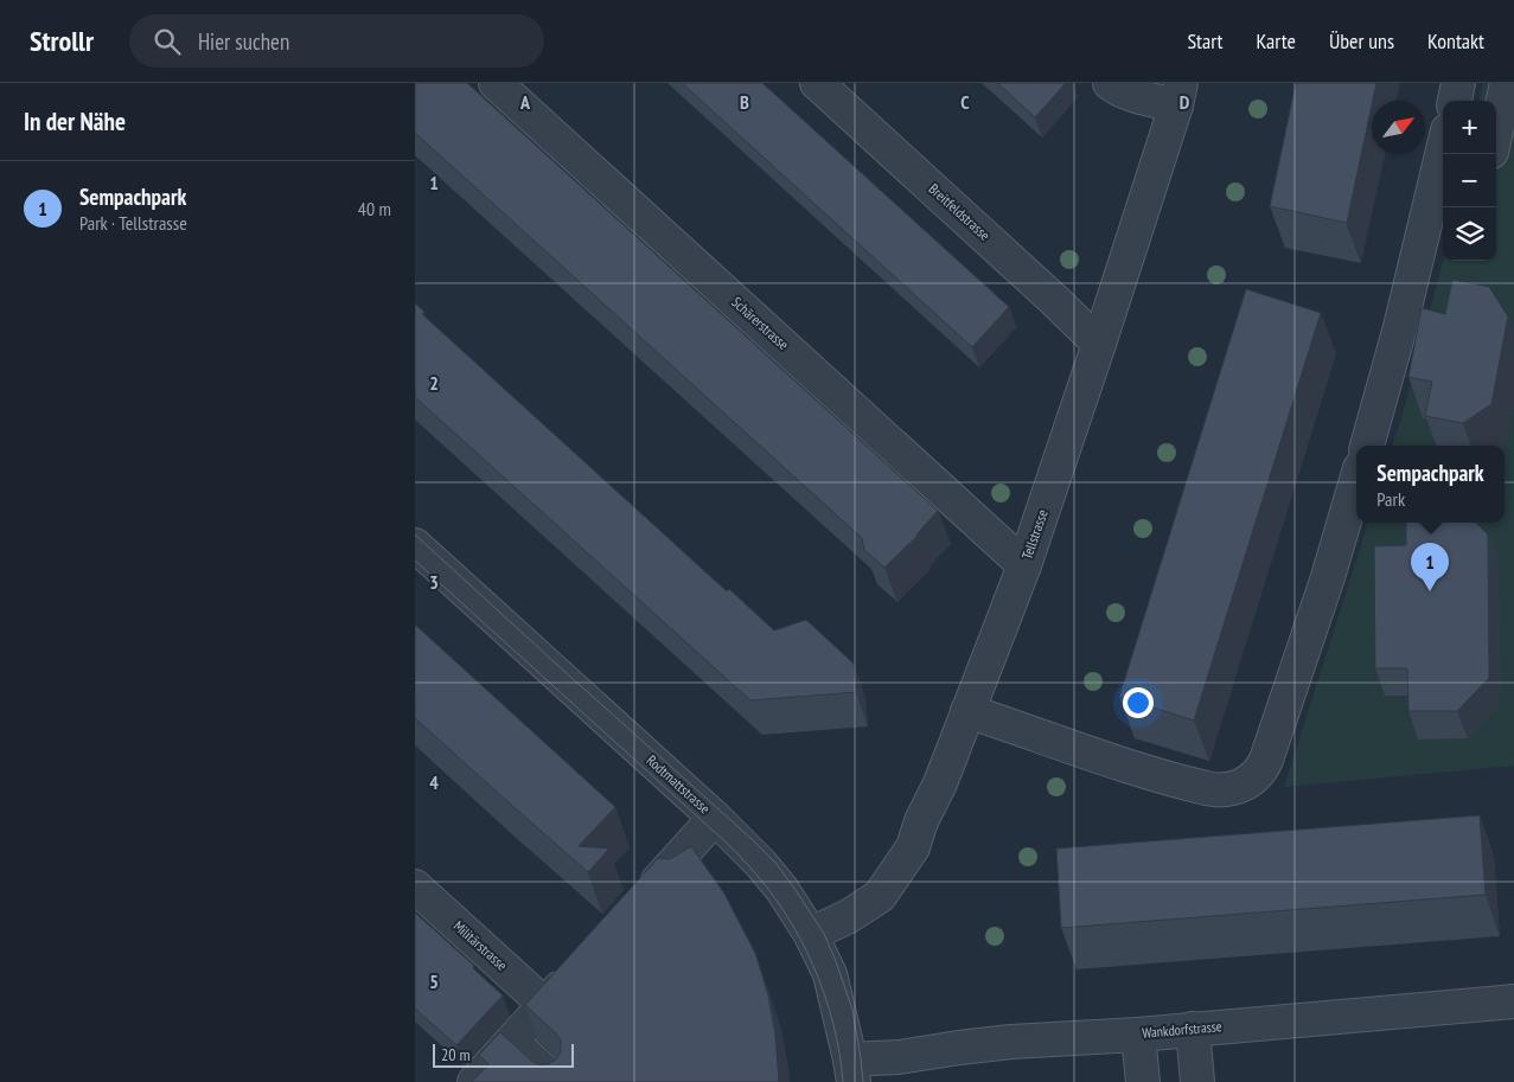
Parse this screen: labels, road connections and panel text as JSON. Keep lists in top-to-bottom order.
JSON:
{
  "streets": {
    "street": [
      "Breitfeldstrasse",
      "Schärerstrasse",
      "Tellstrasse",
      "Rodtmattstrasse",
      "Militärstrasse",
      "Wankdorfstrasse"
    ]
  },
  "crossings": [
    ["Breitfeldstrasse", "Tellstrasse"],
    ["Schärerstrasse", "Tellstrasse"],
    ["Tellstrasse", "Rodtmattstrasse"],
    ["Rodtmattstrasse", "Wankdorfstrasse"]
  ],
  "scale_bar": "20 m",
  "north": "top right",
  "page": {
    "header": "Strollr",
    "search": "Hier suchen",
    "nav": [
      "Start",
      "Karte",
      "Über uns",
      "Kontakt"
    ],
    "heading": "In der Nähe",
    "map_buttons": ["+", "−"],
    "list": [
      {
        "mark": "1",
        "name": "Sempachpark",
        "note": "Park · Tellstrasse",
        "value": "40 m"
      }
    ],
    "popup": ["Sempachpark", "Park"],
    "pins": "1",
    "scale": "20 m"
  },
  "grid": {
    "columns": [
      "A",
      "B",
      "C",
      "D"
    ],
    "rows": [
      "1",
      "2",
      "3",
      "4",
      "5"
    ]
  }
}
